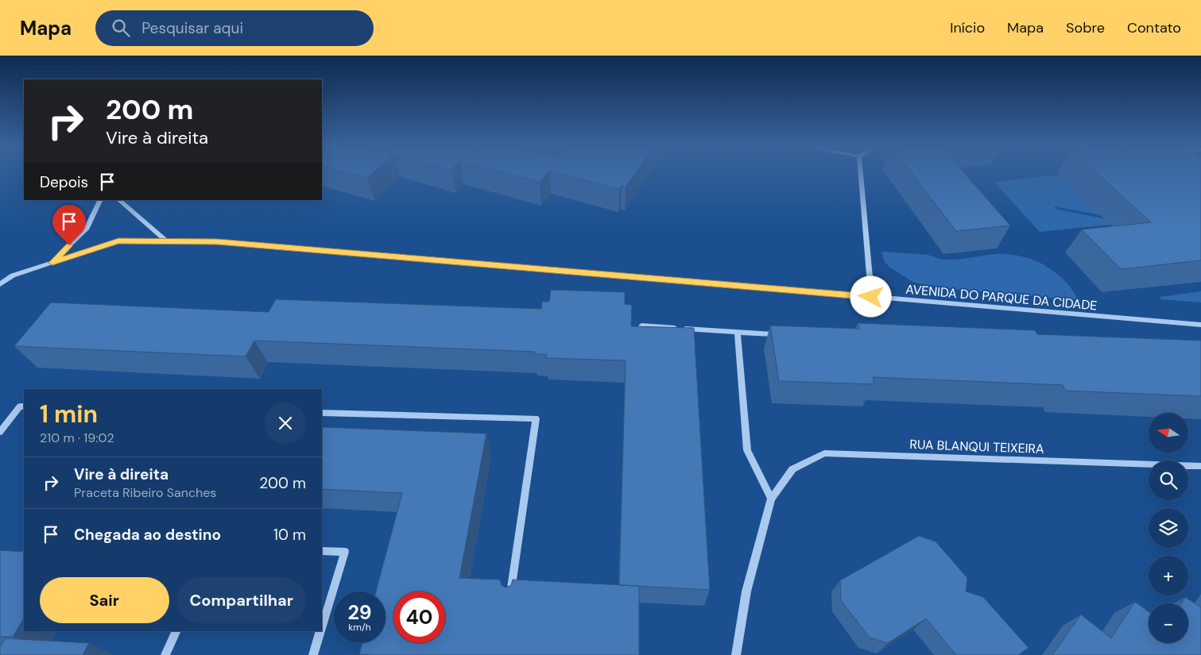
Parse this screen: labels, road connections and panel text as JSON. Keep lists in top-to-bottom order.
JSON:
{
  "streets": {
    "street": ["AVENIDA DO PARQUE DA CIDADE", "RUA BLANQUI TEIXEIRA"]
  },
  "north": "left",
  "page": {
    "header": "Mapa",
    "search": "Pesquisar aqui",
    "nav": [
      "Início",
      "Mapa",
      "Sobre",
      "Contato"
    ],
    "turn": ["200 m", "Vire à direita"],
    "then": "Depois",
    "heading": ["1 min", "210 m · 19:02"],
    "map_buttons": ["+", "−"],
    "list": [
      {
        "name": "Vire à direita",
        "note": "Praceta Ribeiro Sanches",
        "value": "200 m"
      },
      {
        "name": "Chegada ao destino",
        "value": "10 m"
      }
    ],
    "buttons": ["Sair", "Compartilhar"],
    "speed": "29 km/h",
    "limit": "40"
  }
}
